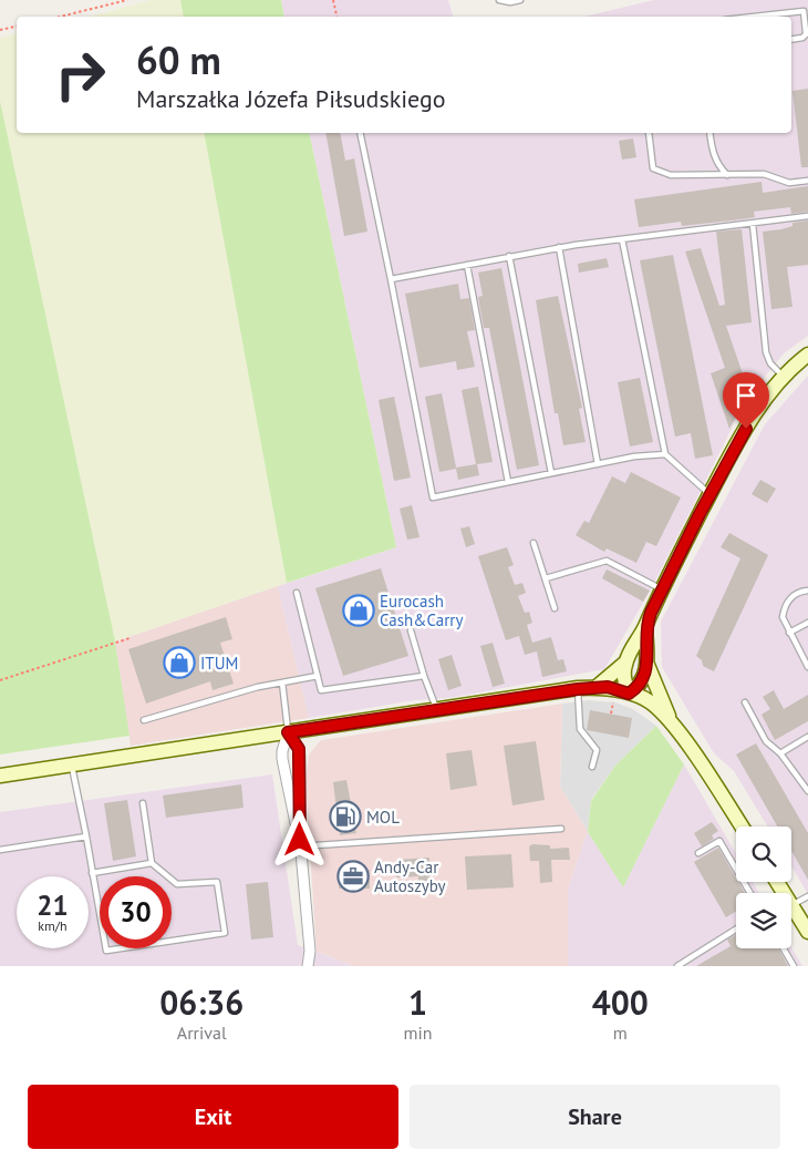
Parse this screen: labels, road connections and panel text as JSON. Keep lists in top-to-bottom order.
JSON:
{
  "places": {
    "shop": ["Eurocash Cash&Carry", "ITUM"],
    "fuel station": ["MOL"],
    "office": ["Andy-Car Autoszyby"]
  },
  "page": {
    "turn": ["60 m", "Marszałka Józefa Piłsudskiego"],
    "speed": "21 km/h",
    "limit": "30",
    "eta": [
      "06:36",
      "Arrival",
      "1",
      "min",
      "400",
      "m"
    ],
    "buttons": ["Exit", "Share"]
  }
}
